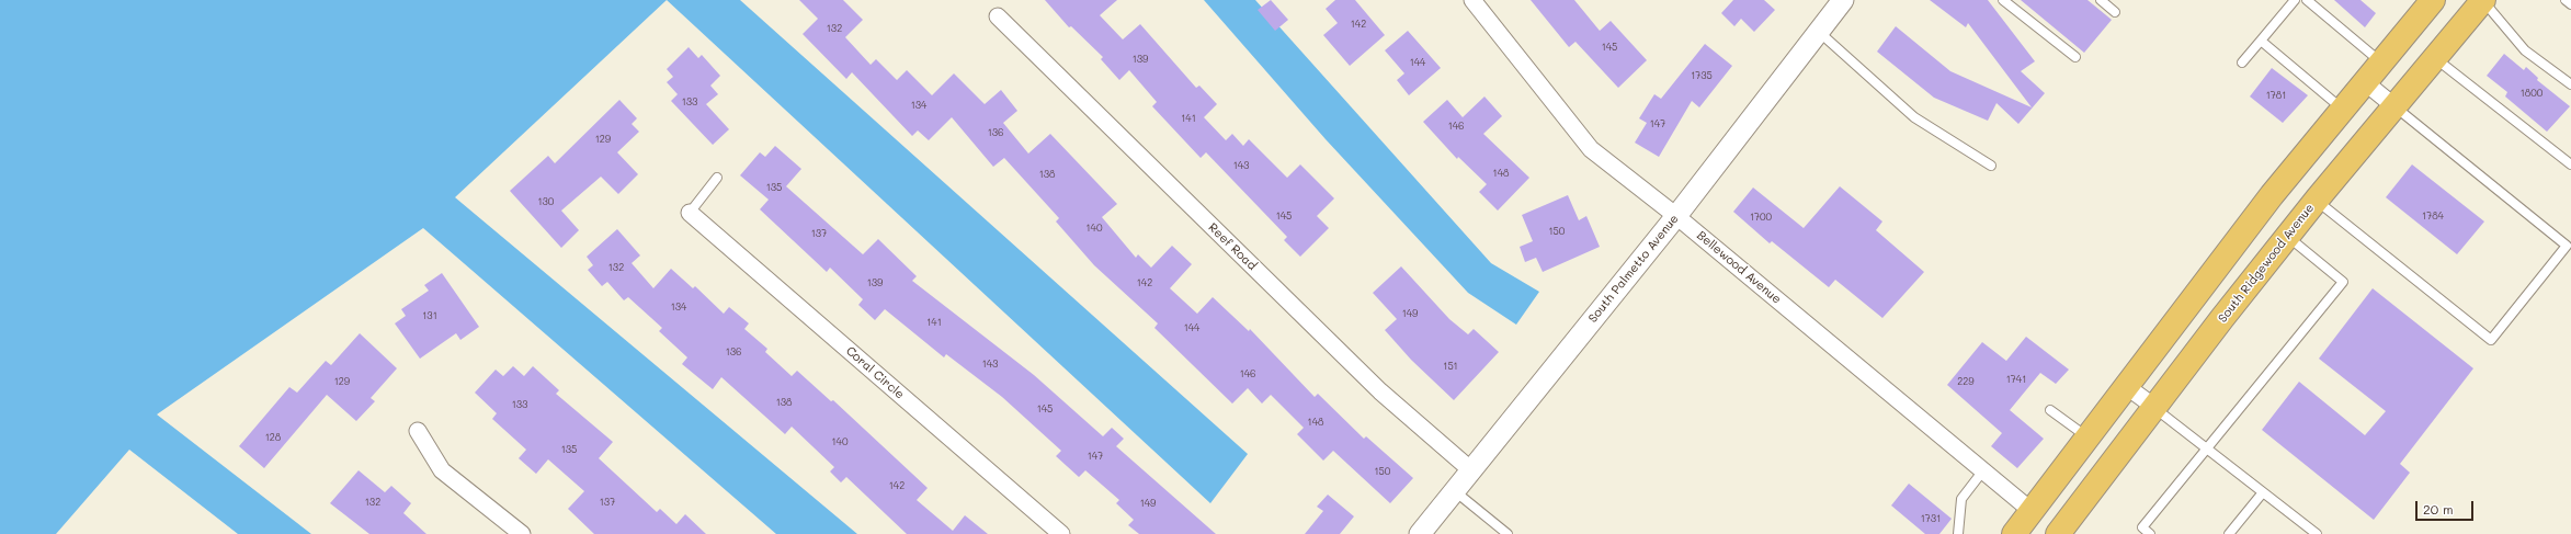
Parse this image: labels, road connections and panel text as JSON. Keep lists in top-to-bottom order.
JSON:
{
  "streets": {
    "main road": ["South Ridgewood Avenue"],
    "street": [
      "Reef Road",
      "Bellewood Avenue",
      "South Palmetto Avenue",
      "Coral Circle"
    ]
  },
  "crossings": [
    ["Reef Road", "South Palmetto Avenue"],
    ["Bellewood Avenue", "South Palmetto Avenue"]
  ],
  "house_numbers": [
    "142",
    "132",
    "145",
    "139",
    "144",
    "1735",
    "1800",
    "1781",
    "133",
    "134",
    "141",
    "147",
    "146",
    "136",
    "129",
    "143",
    "148",
    "138",
    "135",
    "130",
    "145",
    "1784",
    "1700",
    "140",
    "150",
    "137",
    "132",
    "139",
    "142",
    "134",
    "149",
    "131",
    "141",
    "144",
    "136",
    "143",
    "151",
    "146",
    "1741",
    "129",
    "229",
    "138",
    "133",
    "145",
    "148",
    "128",
    "140",
    "135",
    "147",
    "150",
    "142",
    "132",
    "137",
    "149",
    "1731"
  ],
  "scale_bar": "20 m"
}
